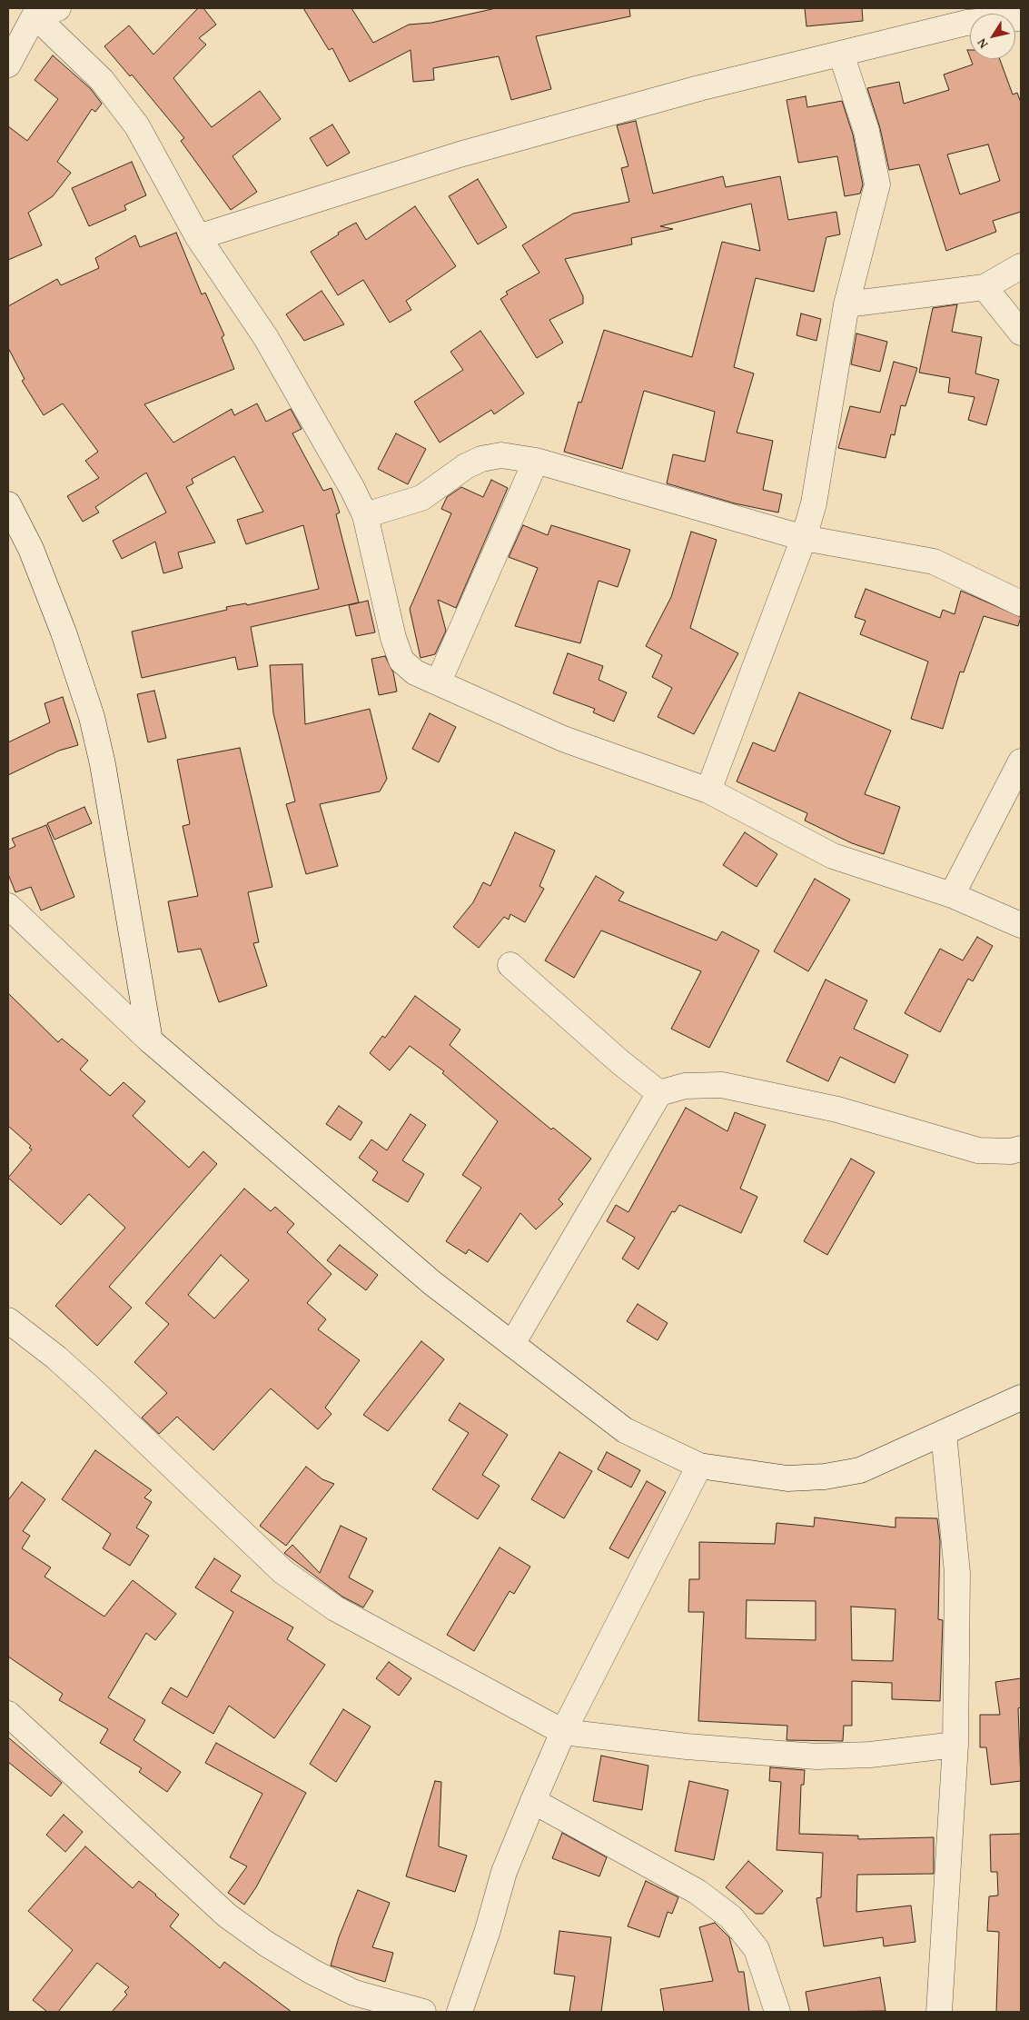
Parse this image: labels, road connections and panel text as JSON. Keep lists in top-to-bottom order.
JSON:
{
  "north": "bottom left"
}
